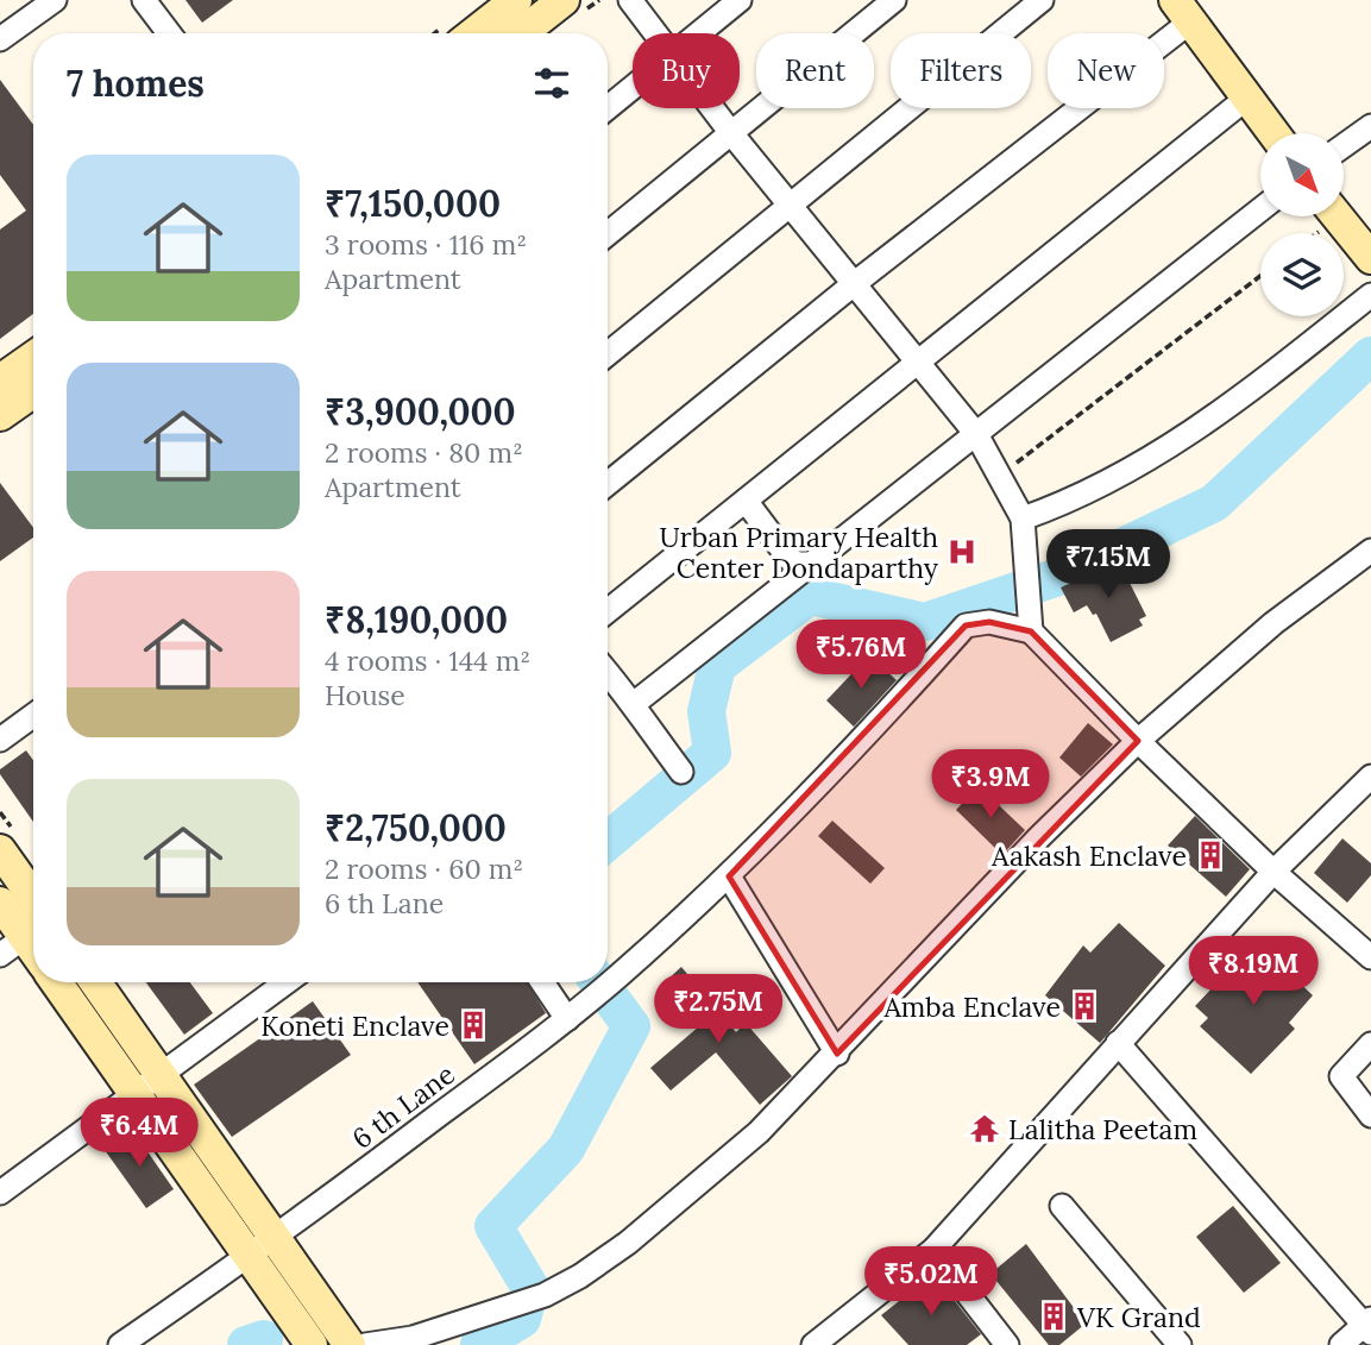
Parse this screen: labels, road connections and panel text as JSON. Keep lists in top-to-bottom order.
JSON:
{
  "streets": {
    "street": ["6 th Lane"]
  },
  "places": {
    "hospital": ["Urban Primary Health Center Dondaparthy"],
    "building": [
      "Aakash Enclave",
      "Amba Enclave",
      "Koneti Enclave",
      "VK Grand"
    ],
    "temple": ["Lalitha Peetam"]
  },
  "north": "bottom right",
  "page": {
    "chip": [
      "Buy",
      "Rent",
      "Filters",
      "New"
    ],
    "heading": "7 homes",
    "list": [
      {
        "name": "₹7,150,000",
        "note": "3 rooms · 116 m² · Apartment"
      },
      {
        "name": "₹3,900,000",
        "note": "2 rooms · 80 m² · Apartment"
      },
      {
        "name": "₹8,190,000",
        "note": "4 rooms · 144 m² · House"
      },
      {
        "name": "₹2,750,000",
        "note": "2 rooms · 60 m² · 6 th Lane"
      }
    ],
    "price": [
      "₹7.15M",
      "₹5.76M",
      "₹3.9M",
      "₹8.19M",
      "₹2.75M",
      "₹6.4M",
      "₹5.02M"
    ]
  }
}
